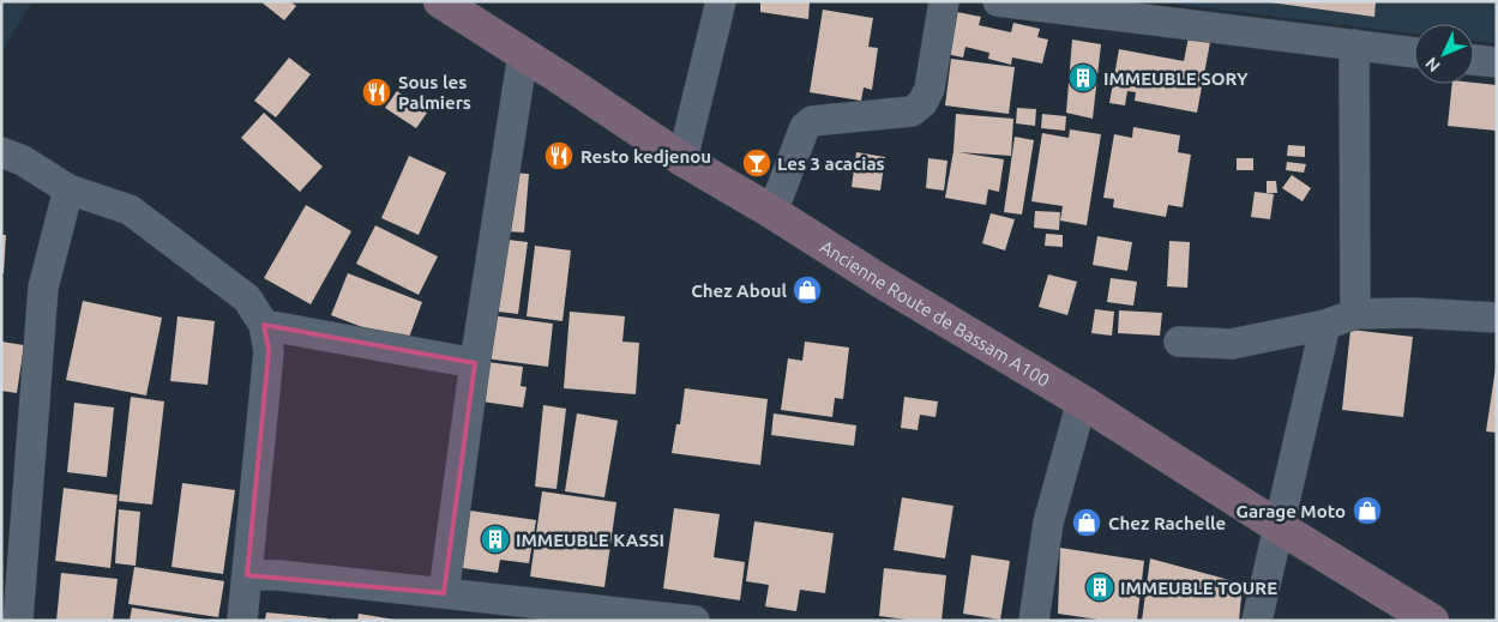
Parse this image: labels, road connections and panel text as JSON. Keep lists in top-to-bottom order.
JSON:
{
  "streets": {
    "main road": ["Ancienne Route de Bassam A100"]
  },
  "places": {
    "building": ["IMMEUBLE SORY", "IMMEUBLE KASSI", "IMMEUBLE TOURE"],
    "restaurant": ["Sous les Palmiers", "Resto kedjenou"],
    "bar": ["Les 3 acacias"],
    "shop": ["Chez Aboul", "Garage Moto", "Chez Rachelle"]
  },
  "north": "bottom left"
}
